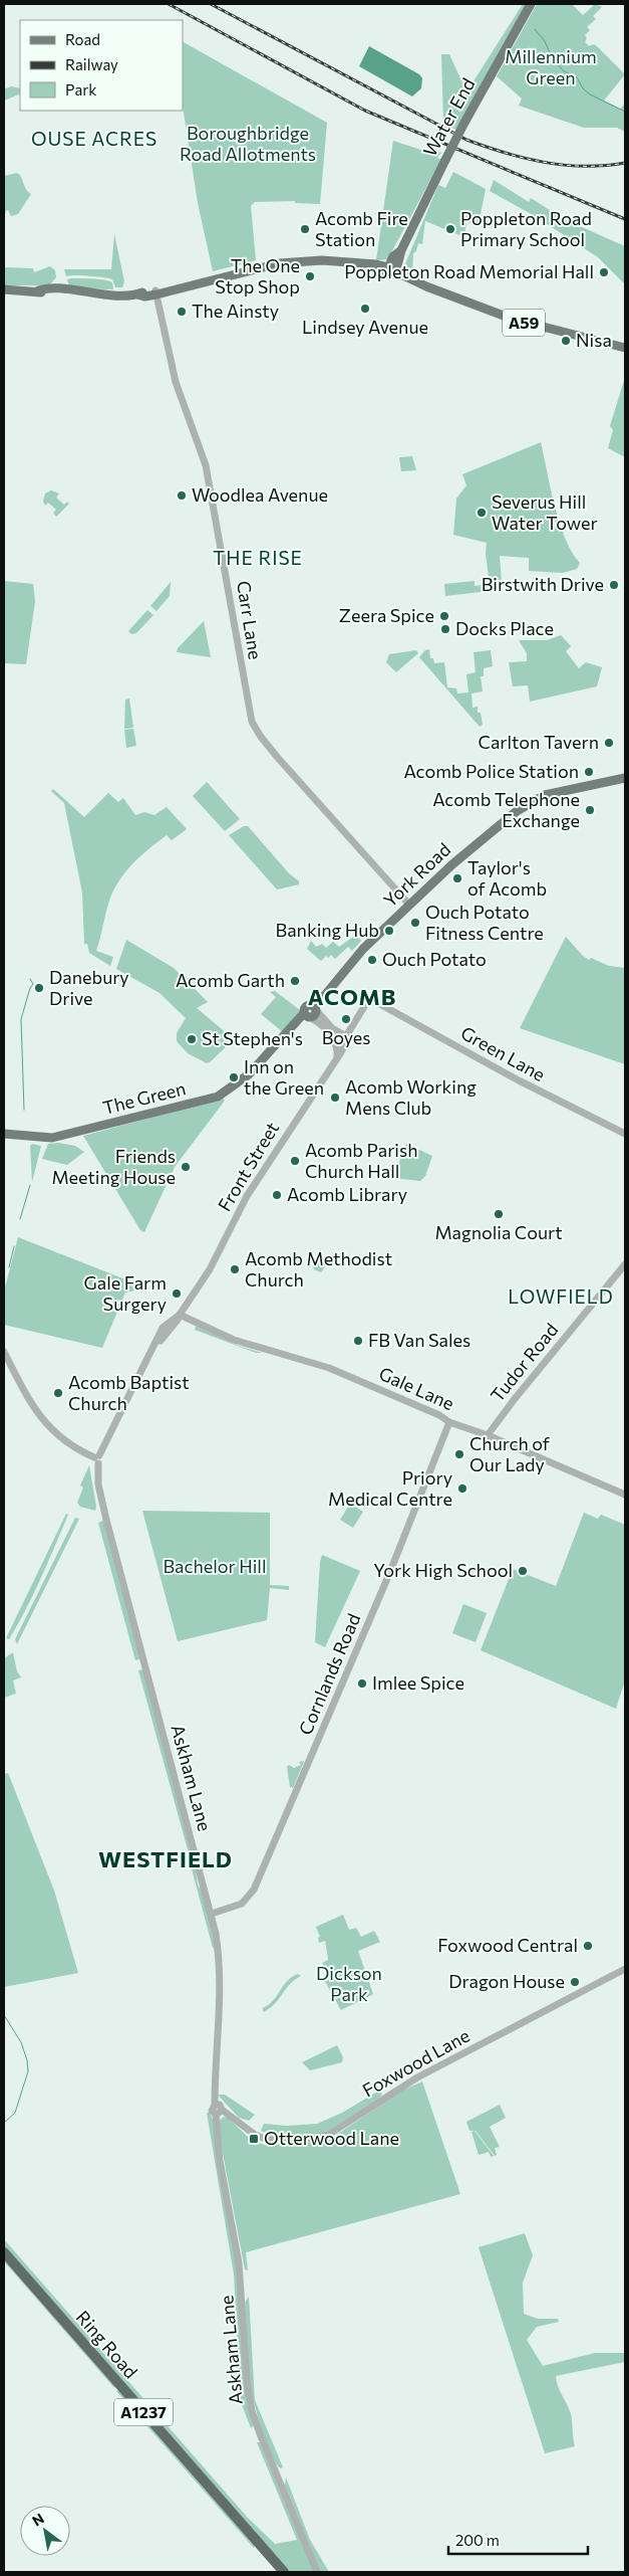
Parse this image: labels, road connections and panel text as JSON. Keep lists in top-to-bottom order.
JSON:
{
  "streets": {
    "highway": ["Ring Road", "A1237"],
    "main road": [
      "Water End",
      "A59",
      "York Road",
      "The Green"
    ],
    "street": [
      "Carr Lane",
      "Green Lane",
      "Front Street",
      "Tudor Road",
      "Gale Lane",
      "Cornlands Road",
      "Askham Lane",
      "Foxwood Lane"
    ]
  },
  "crossings": [
    ["Water End", "A59"],
    ["A59", "Carr Lane"],
    ["Carr Lane", "York Road"],
    ["York Road", "The Green"],
    ["Green Lane", "Front Street"],
    ["Front Street", "Gale Lane"],
    ["Front Street", "Askham Lane"],
    ["Tudor Road", "Gale Lane"],
    ["Gale Lane", "Cornlands Road"],
    ["Gale Lane", "Askham Lane"],
    ["Cornlands Road", "Askham Lane"],
    ["Askham Lane", "Foxwood Lane"]
  ],
  "districts": [
    "OUSE ACRES",
    "THE RISE",
    "ACOMB",
    "LOWFIELD",
    "WESTFIELD"
  ],
  "parks": [
    "Millennium Green",
    "Boroughbridge Road Allotments",
    "Bachelor Hill",
    "Dickson Park"
  ],
  "places": {
    "other": [
      "Acomb Fire Station",
      "Poppleton Road Primary School",
      "Poppleton Road Memorial Hall",
      "The One Stop Shop",
      "Lindsey Avenue",
      "The Ainsty",
      "Nisa",
      "Woodlea Avenue",
      "Severus Hill Water Tower",
      "Birstwith Drive",
      "Zeera Spice",
      "Docks Place",
      "Carlton Tavern",
      "Acomb Police Station",
      "Acomb Telephone Exchange",
      "Taylor's of Acomb",
      "Ouch Potato Fitness Centre",
      "Banking Hub",
      "Ouch Potato",
      "Acomb Garth",
      "Danebury Drive",
      "Boyes",
      "St Stephen's",
      "Inn on the Green",
      "Acomb Working Mens Club",
      "Acomb Parish Church Hall",
      "Friends Meeting House",
      "Acomb Library",
      "Magnolia Court",
      "Acomb Methodist Church",
      "Gale Farm Surgery",
      "FB Van Sales",
      "Acomb Baptist Church",
      "Church of Our Lady",
      "Priory Medical Centre",
      "York High School",
      "Imlee Spice",
      "Foxwood Central",
      "Dragon House"
    ],
    "transit": ["Otterwood Lane"]
  },
  "legend": ["Road", "Railway", "Park"],
  "scale_bar": "200 m",
  "north": "top left"
}
